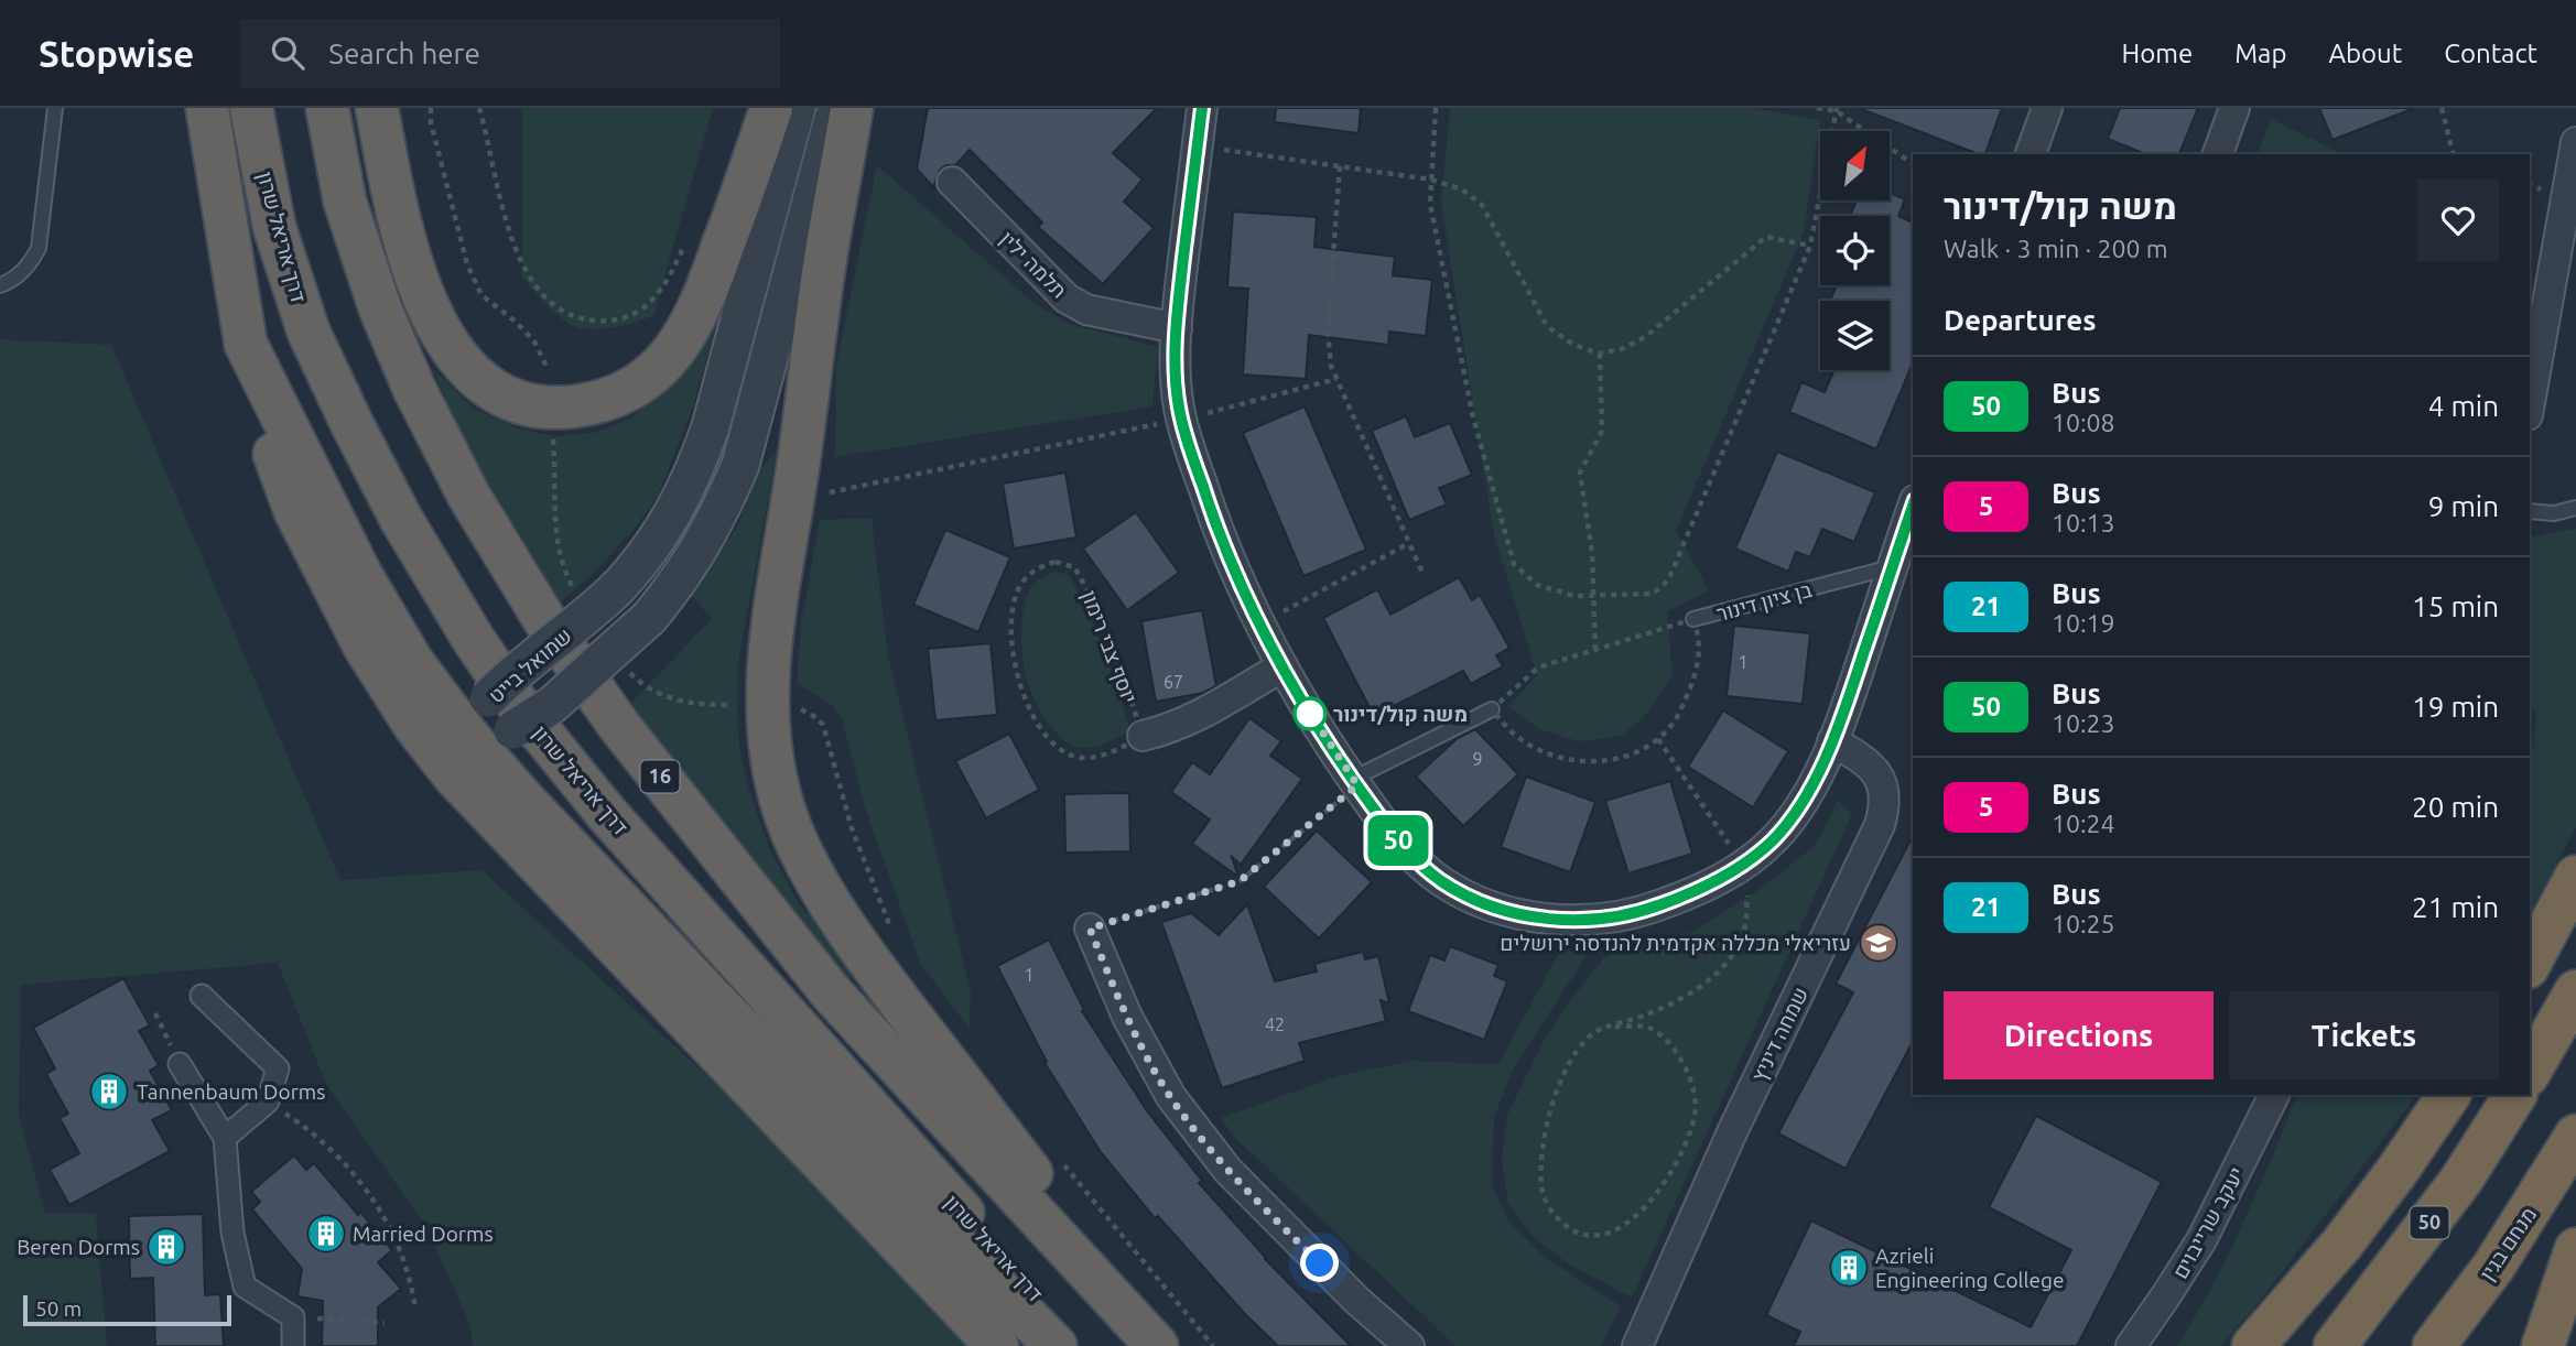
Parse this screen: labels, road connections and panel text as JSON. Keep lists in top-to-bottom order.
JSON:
{
  "streets": {
    "highway": [
      "דרך אריאל שרון",
      "16",
      "50",
      "מנחם בגין"
    ],
    "street": [
      "תלמה ילין",
      "שמואל בייט",
      "שמחה דיניץ",
      "יעקב שרייבוים"
    ],
    "lane": ["בן ציון דינור"],
    "path": ["יוסף צבי רימון"]
  },
  "places": {
    "other": ["משה קול/דינור"],
    "school or university": ["עזריאלי מכללה אקדמית להנדסה ירושלים"],
    "building": [
      "Tannenbaum Dorms",
      "Married Dorms",
      "Beren Dorms",
      "Azrieli Engineering College"
    ]
  },
  "lines": ["bus line 50"],
  "house_numbers": [
    "1",
    "67",
    "9",
    "1",
    "42"
  ],
  "scale_bar": "50 m",
  "north": "top right",
  "page": {
    "header": "Stopwise",
    "search": "Search here",
    "nav": [
      "Home",
      "Map",
      "About",
      "Contact"
    ],
    "on_map": "50",
    "heading": [
      ["משה קול/דינור", "Walk · 3 min · 200 m"],
      "Departures"
    ],
    "list": [
      {
        "mark": "50",
        "name": "Bus",
        "note": "10:08",
        "value": "4 min"
      },
      {
        "mark": "5",
        "name": "Bus",
        "note": "10:13",
        "value": "9 min"
      },
      {
        "mark": "21",
        "name": "Bus",
        "note": "10:19",
        "value": "15 min"
      },
      {
        "mark": "50",
        "name": "Bus",
        "note": "10:23",
        "value": "19 min"
      },
      {
        "mark": "5",
        "name": "Bus",
        "note": "10:24",
        "value": "20 min"
      },
      {
        "mark": "21",
        "name": "Bus",
        "note": "10:25",
        "value": "21 min"
      }
    ],
    "buttons": ["Directions", "Tickets"],
    "scale": "50 m"
  }
}
